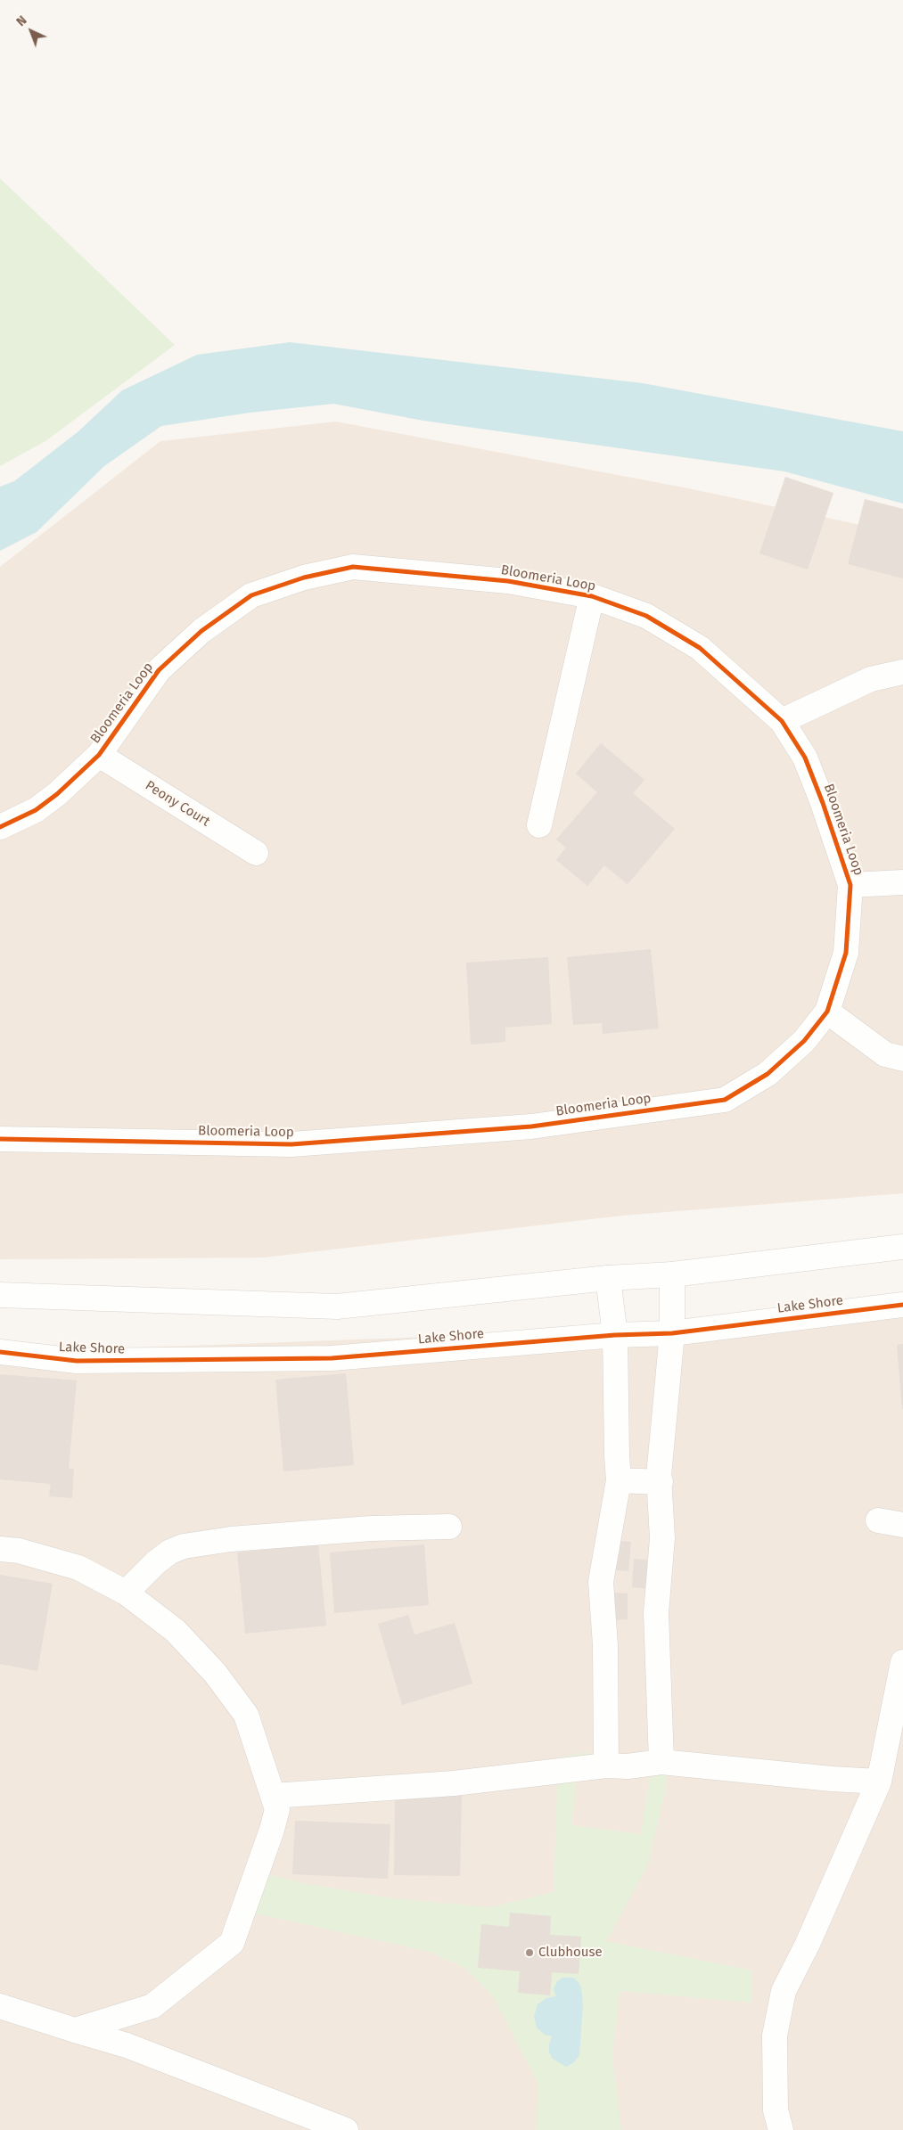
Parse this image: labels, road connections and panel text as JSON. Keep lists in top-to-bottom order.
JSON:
{
  "streets": {
    "street": ["Bloomeria Loop", "Peony Court", "Lake Shore"]
  },
  "crossings": [
    ["Bloomeria Loop", "Peony Court"]
  ],
  "places": ["Clubhouse"],
  "north": "top left"
}
